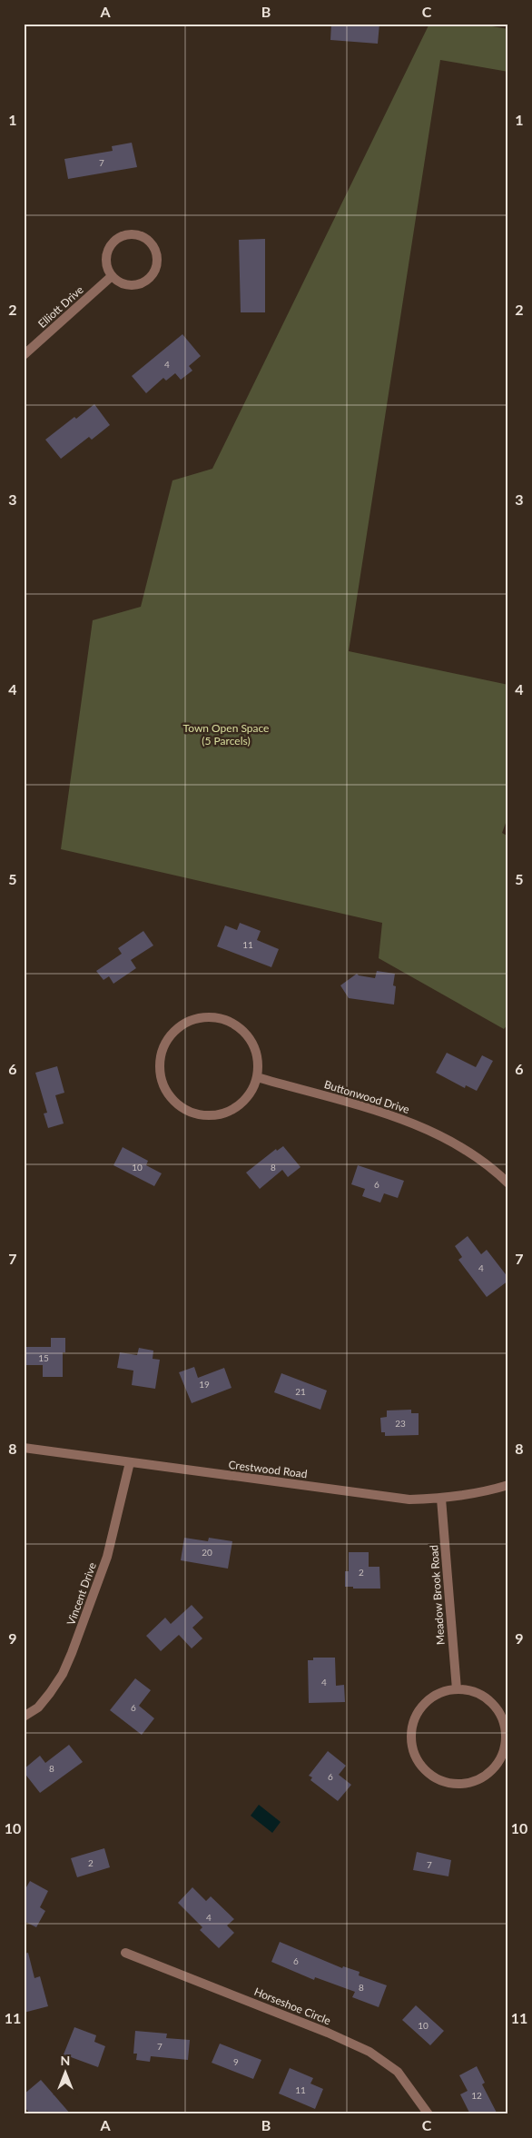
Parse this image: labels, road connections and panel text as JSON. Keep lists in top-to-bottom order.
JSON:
{
  "streets": {
    "street": [
      "Elliott Drive",
      "Buttonwood Drive",
      "Crestwood Road",
      "Vincent Drive",
      "Meadow Brook Road",
      "Horseshoe Circle"
    ]
  },
  "crossings": [
    ["Crestwood Road", "Vincent Drive"],
    ["Crestwood Road", "Meadow Brook Road"]
  ],
  "parks": ["Town Open Space (5 Parcels)"],
  "house_numbers": [
    "7",
    "4",
    "11",
    "10",
    "8",
    "6",
    "4",
    "15",
    "19",
    "21",
    "23",
    "20",
    "2",
    "4",
    "6",
    "8",
    "6",
    "2",
    "7",
    "4",
    "6",
    "8",
    "10",
    "7",
    "9",
    "11",
    "12"
  ],
  "north": "top",
  "grid": {
    "columns": ["A", "B", "C"],
    "rows": [
      "1",
      "2",
      "3",
      "4",
      "5",
      "6",
      "7",
      "8",
      "9",
      "10",
      "11"
    ]
  }
}
